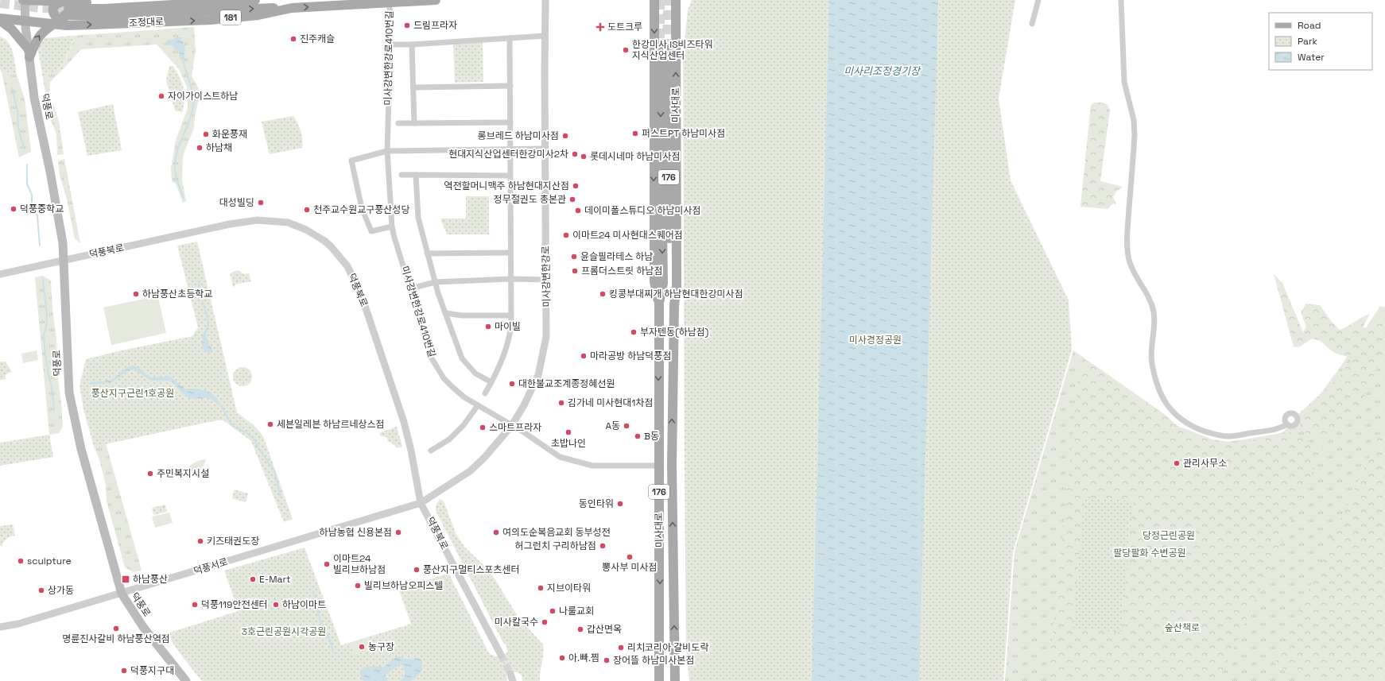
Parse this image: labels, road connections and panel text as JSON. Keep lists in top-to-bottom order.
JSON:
{
  "streets": {
    "main road": [
      "181",
      "조정대로",
      "미사대로",
      "덕풍로",
      "176"
    ],
    "street": [
      "미사강변한강로410번길",
      "덕풍북로",
      "미사강변한강로",
      "덕풍서로"
    ]
  },
  "crossings": [
    ["조정대로", "미사강변한강로410번길"],
    ["조정대로", "덕풍로"],
    ["미사강변한강로410번길", "미사대로"],
    ["미사강변한강로410번길", "미사강변한강로"],
    ["덕풍로", "덕풍북로"],
    ["덕풍로", "덕풍서로"],
    ["덕풍북로", "미사강변한강로"],
    ["덕풍북로", "덕풍서로"],
    ["미사강변한강로", "덕풍서로"]
  ],
  "water": ["미사리조정경기장"],
  "parks": [
    "미사경정공원",
    "풍산지구근린1호공원",
    "당정근린공원",
    "팔당팔화 수변공원",
    "숲산책로",
    "3호근린공원시각공원"
  ],
  "places": {
    "other": [
      "드림프라자",
      "진주캐슬",
      "한강미사 IS비즈타워 지식산업센터",
      "자이가이스트하남",
      "퍼스트PT 하남미사점",
      "화운풍재",
      "롱브레드 하남미사점",
      "하남채",
      "현대지식산업센터한강미사2차",
      "롯데시네마 하남미사점",
      "역전할머니맥주 하남현대지산점",
      "정무절권도 총본관",
      "대성빌딩",
      "덕풍중학교",
      "천주교수원교구풍산성당",
      "데이미폴스튜디오 하남미사점",
      "이마트24 미사현대스퀘어점",
      "윤슬필라테스 하남",
      "프롬더스트릿 하남점",
      "하남풍산초등학교",
      "킹콩부대찌개 하남현대한강미사점",
      "마이빌",
      "부자텐동(하남점)",
      "마라공방 하남덕풍점",
      "대한불교조계종정혜선원",
      "김가네 미사현대1차점",
      "세븐일레븐 하남르네상스점",
      "A동",
      "스마트프라자",
      "초밥나인",
      "B동",
      "관리사무소",
      "주민복지시설",
      "동인타워",
      "하남농협 신용본점",
      "여의도순복음교회 동부성전",
      "키즈태권도장",
      "허그런치 구리하남점",
      "뽕사부 미사점",
      "sculpture",
      "이마트24 빌리브하남점",
      "풍산지구멀티스포츠센터",
      "E-Mart",
      "빌리브하남오피스텔",
      "지브이타워",
      "상가동",
      "덕풍119안전센터",
      "하남이마트",
      "나룰교회",
      "미사칼국수",
      "명륜진사갈비 하남풍산역점",
      "갑산면옥",
      "농구장",
      "리치코리아 갈비도락",
      "아.빠.찜",
      "장어뜰 하남미사본점",
      "덕풍지구대"
    ],
    "health": ["도트크루"],
    "transit": ["하남풍산"]
  },
  "legend": ["Road", "Park", "Water"]
}
